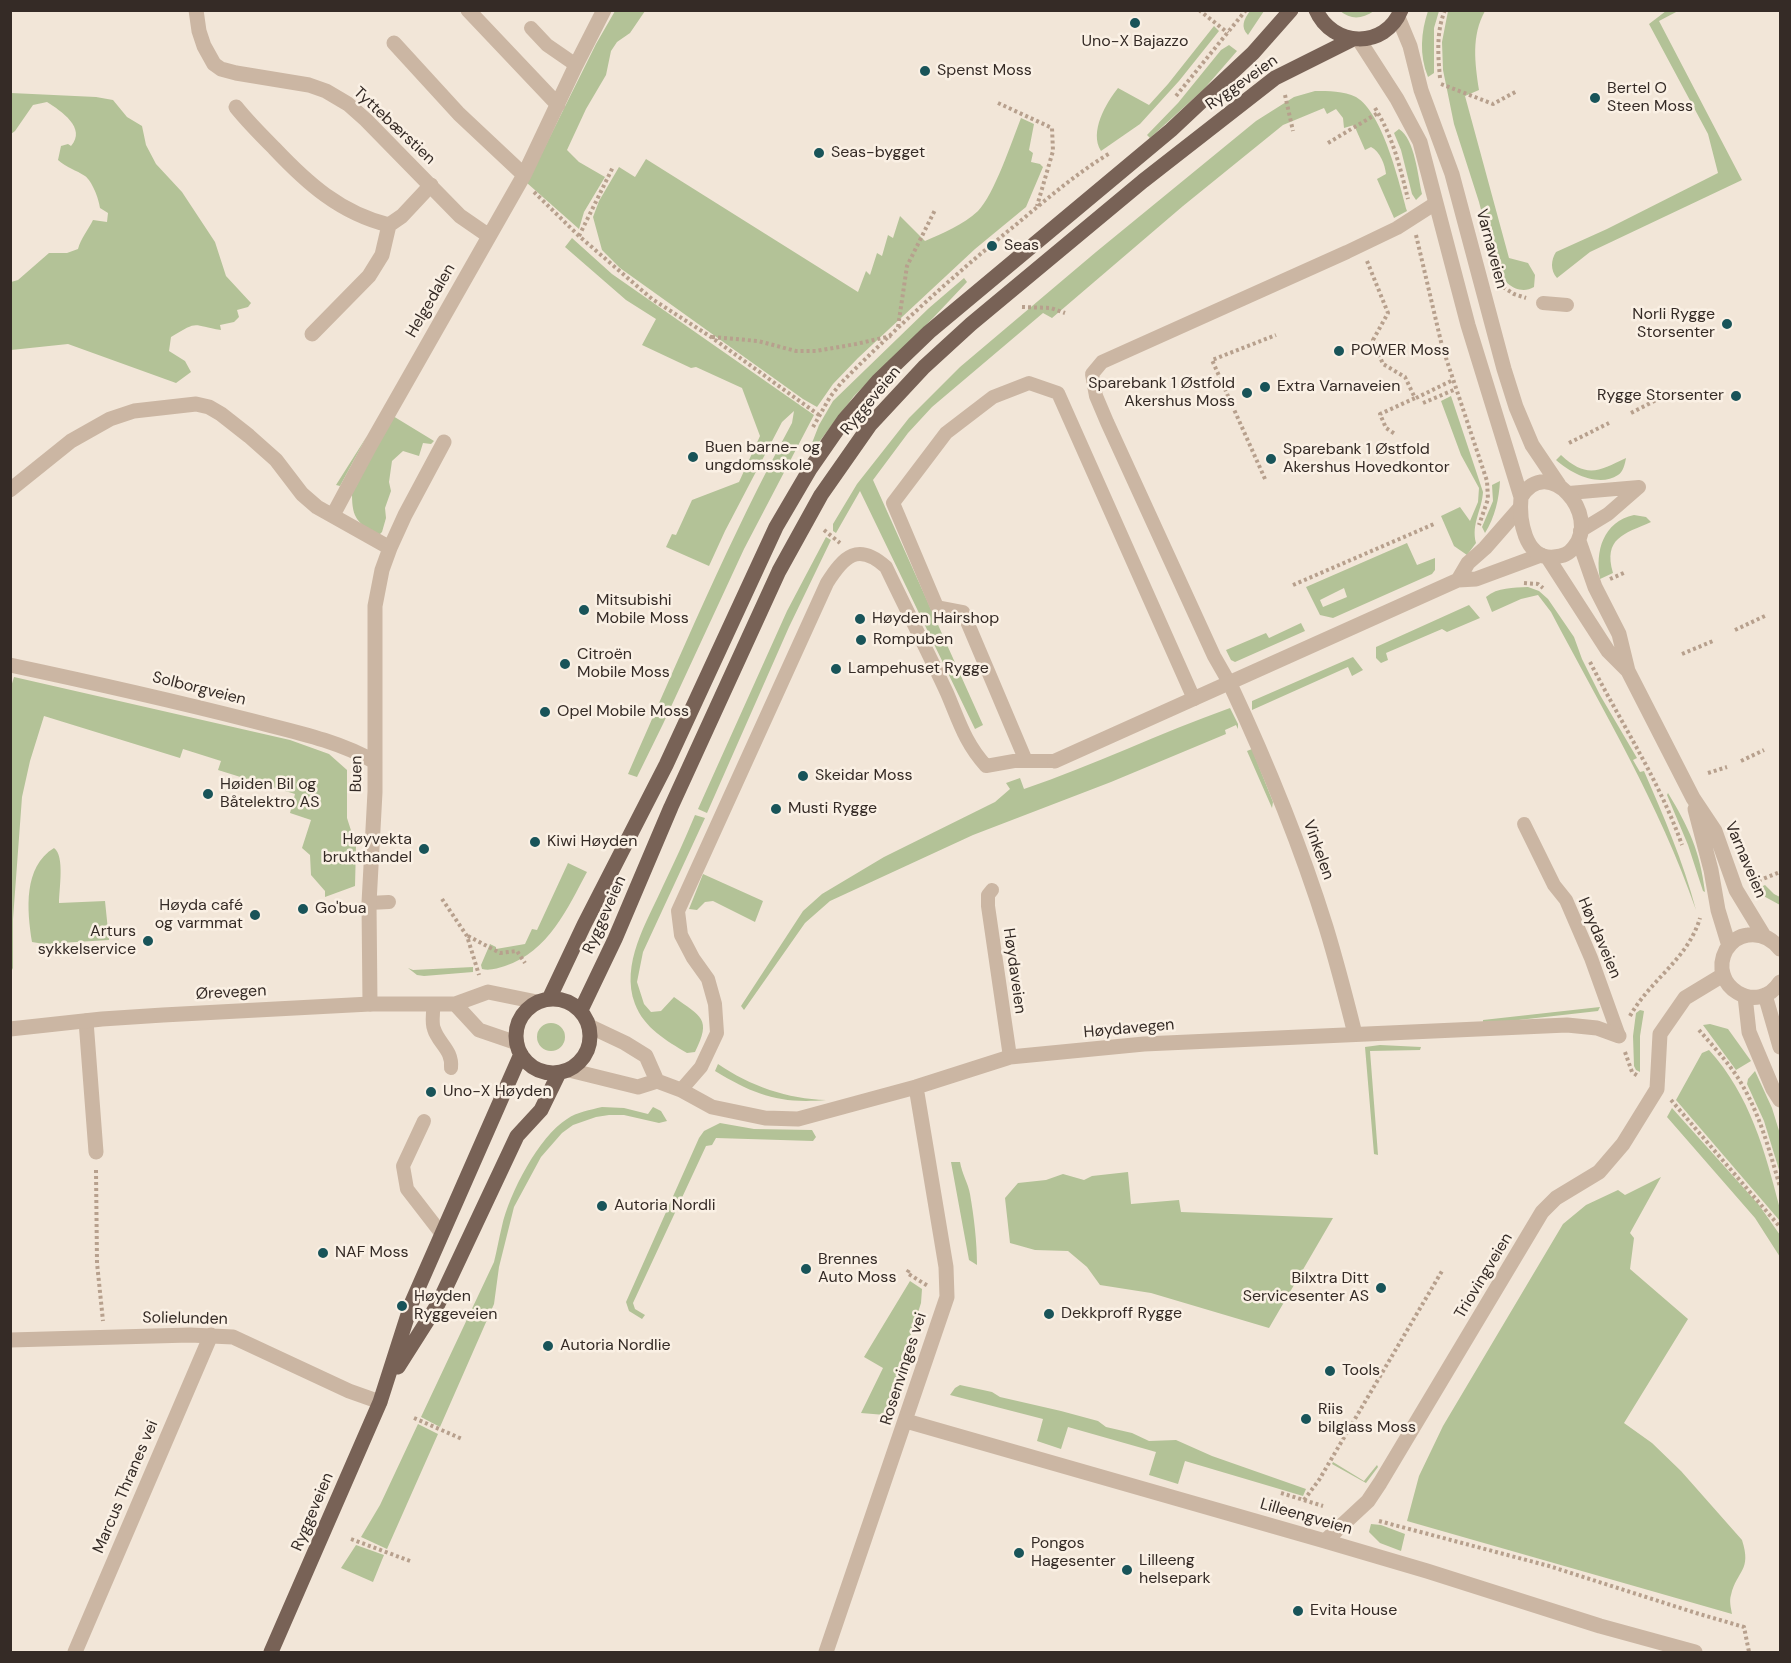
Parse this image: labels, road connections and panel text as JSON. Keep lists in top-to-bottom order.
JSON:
{
  "streets": {
    "main road": ["Ryggeveien"],
    "street": [
      "Tyttebærstien",
      "Varnaveien",
      "Helgedalen",
      "Solborgveien",
      "Buen",
      "Vinkelen",
      "Ørevegen",
      "Høydavegen",
      "Triovingveien",
      "Solielunden",
      "Rosenvinges vei",
      "Marcus Thranes vei",
      "Lilleengveien"
    ],
    "lane": ["Høydaveien"]
  },
  "crossings": [
    ["Ryggeveien", "Varnaveien"],
    ["Ryggeveien", "Ørevegen"],
    ["Ryggeveien", "Høydavegen"],
    ["Ryggeveien", "Solielunden"],
    ["Tyttebærstien", "Helgedalen"],
    ["Solborgveien", "Buen"],
    ["Buen", "Ørevegen"],
    ["Vinkelen", "Høydavegen"],
    ["Høydaveien", "Høydavegen"],
    ["Ørevegen", "Høydavegen"],
    ["Høydavegen", "Rosenvinges vei"],
    ["Triovingveien", "Lilleengveien"],
    ["Solielunden", "Marcus Thranes vei"],
    ["Rosenvinges vei", "Lilleengveien"]
  ],
  "places": [
    "Uno-X Bajazzo",
    "Spenst Moss",
    "Bertel O Steen Moss",
    "Seas-bygget",
    "Seas",
    "Norli Rygge Storsenter",
    "POWER Moss",
    "Extra Varnaveien",
    "Sparebank 1 Østfold Akershus Moss",
    "Rygge Storsenter",
    "Buen barne- og ungdomsskole",
    "Sparebank 1 Østfold Akershus Hovedkontor",
    "Mitsubishi Mobile Moss",
    "Høyden Hairshop",
    "Rompuben",
    "Citroën Mobile Moss",
    "Lampehuset Rygge",
    "Opel Mobile Moss",
    "Skeidar Moss",
    "Høiden Bil og Båtelektro AS",
    "Musti Rygge",
    "Kiwi Høyden",
    "Høyvekta brukthandel",
    "Go'bua",
    "Høyda café og varmmat",
    "Arturs sykkelservice",
    "Uno-X Høyden",
    "Autoria Nordli",
    "NAF Moss",
    "Brennes Auto Moss",
    "Bilxtra Ditt Servicesenter AS",
    "Høyden Ryggeveien",
    "Dekkproff Rygge",
    "Autoria Nordlie",
    "Tools",
    "Riis bilglass Moss",
    "Pongos Hagesenter",
    "Lilleeng helsepark",
    "Evita House"
  ]
}
